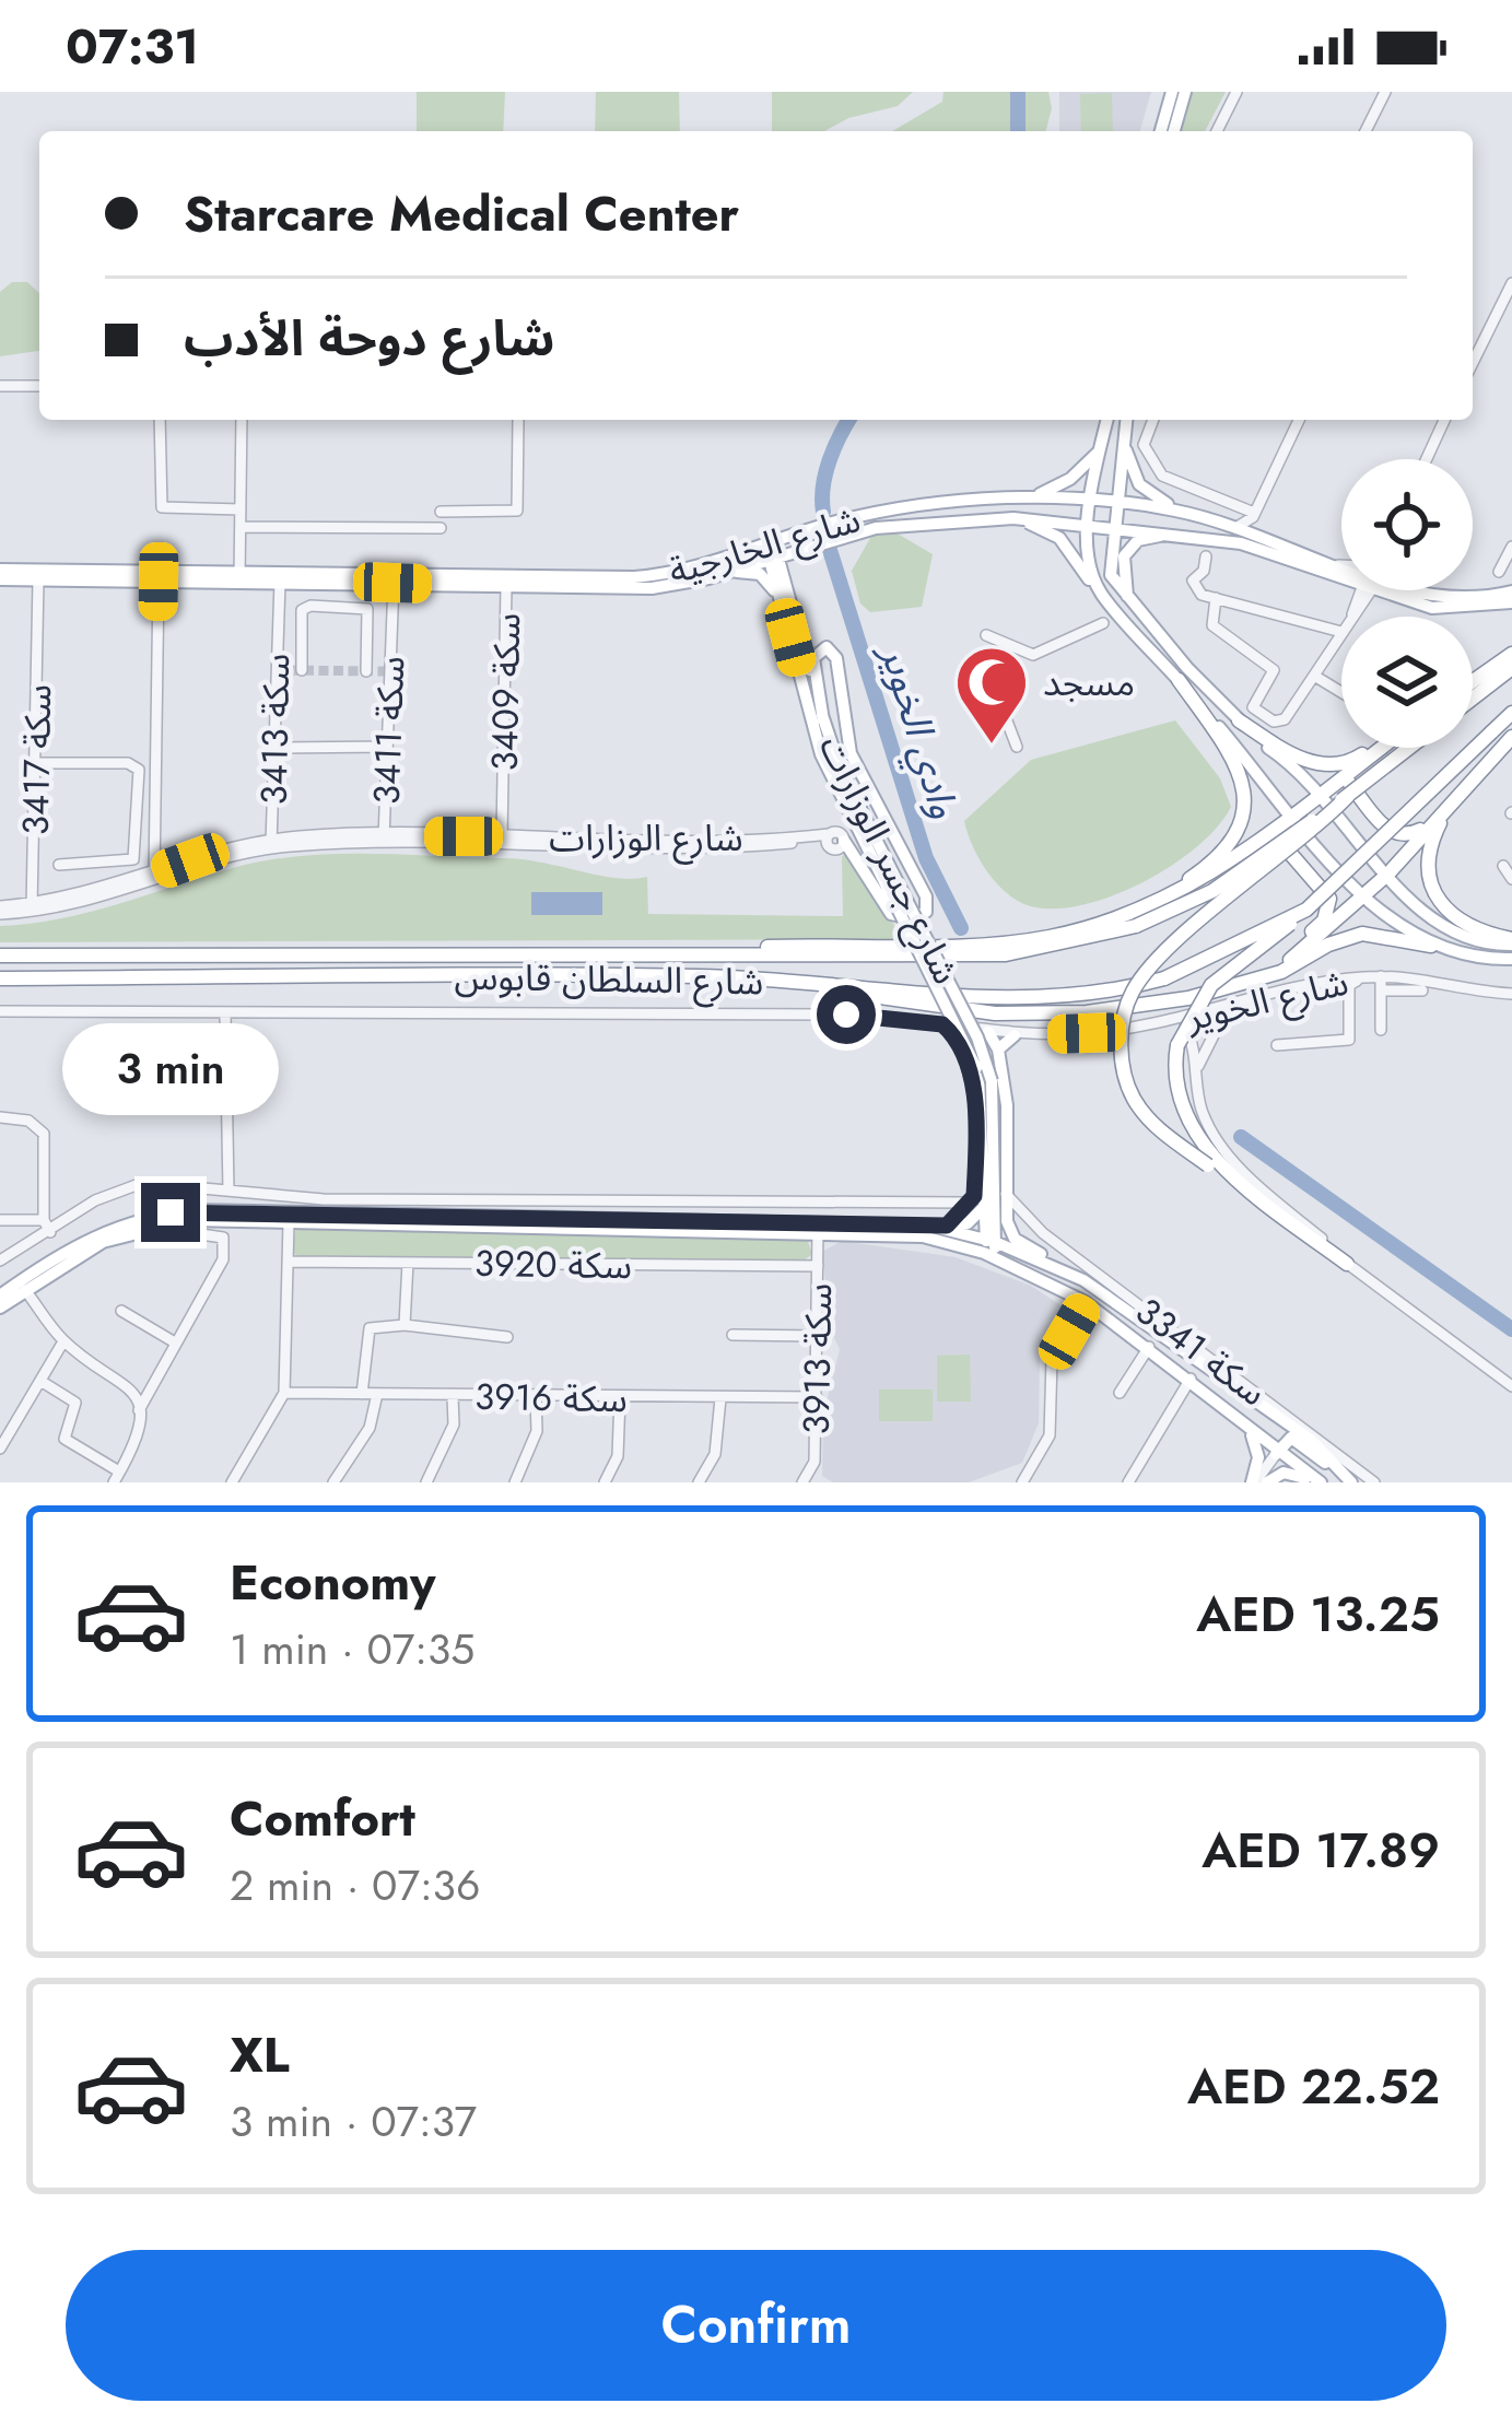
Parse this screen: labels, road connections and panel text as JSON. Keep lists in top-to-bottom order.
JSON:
{
  "streets": {
    "highway": ["شارع السلطان قابوس"],
    "main road": ["شارع الخارجية", "شارع جسر الوزارات"],
    "street": [
      "سكة 3409",
      "سكة 3413",
      "سكة 3411",
      "سكة 3417",
      "شارع الوزارات",
      "شارع الخوير",
      "سكة 3920",
      "سكة 3341",
      "سكة 3913",
      "سكة 3916"
    ]
  },
  "crossings": [
    ["شارع الخارجية", "سكة 3409"],
    ["شارع الخارجية", "سكة 3413"],
    ["شارع الخارجية", "سكة 3411"],
    ["شارع الخارجية", "سكة 3417"],
    ["شارع الخارجية", "شارع جسر الوزارات"],
    ["سكة 3409", "شارع الوزارات"],
    ["سكة 3413", "شارع الوزارات"],
    ["سكة 3411", "شارع الوزارات"],
    ["سكة 3417", "شارع الوزارات"],
    ["سكة 3920", "سكة 3913"],
    ["سكة 3913", "سكة 3916"]
  ],
  "water": ["وادي الخوير"],
  "places": {
    "mosque": ["مسجد"]
  },
  "page": {
    "status": "07:31",
    "banner": ["Starcare Medical Center", "شارع دوحة الأدب"],
    "bubble": "3 min",
    "list": [
      {
        "name": "Economy",
        "note": "1 min · 07:35",
        "value": "AED 13.25"
      },
      {
        "name": "Comfort",
        "note": "2 min · 07:36",
        "value": "AED 17.89"
      },
      {
        "name": "XL",
        "note": "3 min · 07:37",
        "value": "AED 22.52"
      }
    ],
    "buttons": "Confirm"
  }
}
